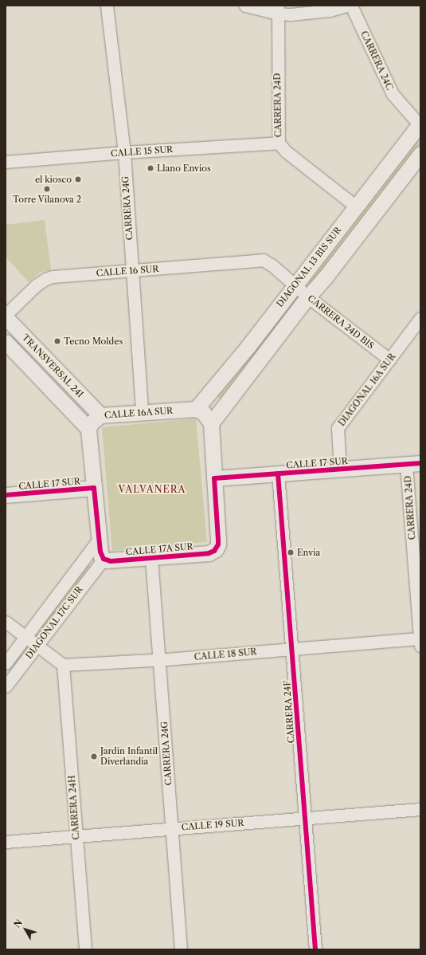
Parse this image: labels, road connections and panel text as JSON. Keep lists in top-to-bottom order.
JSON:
{
  "streets": {
    "street": [
      "CARRERA 24C",
      "CARRERA 24D",
      "CALLE 15 SUR",
      "CARRERA 24G",
      "DIAGONAL 13 BIS SUR",
      "CALLE 16 SUR",
      "CARRERA 24D BIS",
      "TRANSVERSAL 24I",
      "DIAGONAL 16A SUR",
      "CALLE 16A SUR",
      "CALLE 17 SUR",
      "CALLE 17A SUR",
      "DIAGONAL 17C SUR",
      "CALLE 18 SUR",
      "CARRERA 24F",
      "CARRERA 24H",
      "CALLE 19 SUR"
    ]
  },
  "crossings": [
    ["CARRERA 24C", "DIAGONAL 13 BIS SUR"],
    ["CARRERA 24D", "CALLE 15 SUR"],
    ["CARRERA 24D", "DIAGONAL 13 BIS SUR"],
    ["CARRERA 24D", "CALLE 17 SUR"],
    ["CARRERA 24D", "CALLE 18 SUR"],
    ["CALLE 15 SUR", "CARRERA 24G"],
    ["CARRERA 24G", "CALLE 16 SUR"],
    ["CARRERA 24G", "CALLE 16A SUR"],
    ["CARRERA 24G", "CALLE 17A SUR"],
    ["CARRERA 24G", "CALLE 18 SUR"],
    ["CARRERA 24G", "CALLE 19 SUR"],
    ["DIAGONAL 13 BIS SUR", "CARRERA 24D BIS"],
    ["DIAGONAL 13 BIS SUR", "CALLE 16A SUR"],
    ["CALLE 16 SUR", "CARRERA 24D BIS"],
    ["CALLE 16 SUR", "TRANSVERSAL 24I"],
    ["CARRERA 24D BIS", "DIAGONAL 16A SUR"],
    ["TRANSVERSAL 24I", "CALLE 16A SUR"],
    ["DIAGONAL 16A SUR", "CALLE 17 SUR"],
    ["CALLE 17 SUR", "CALLE 17A SUR"],
    ["CALLE 17 SUR", "CARRERA 24F"],
    ["CALLE 17A SUR", "DIAGONAL 17C SUR"],
    ["CALLE 18 SUR", "CARRERA 24F"],
    ["CALLE 18 SUR", "CARRERA 24H"],
    ["CARRERA 24F", "CALLE 19 SUR"],
    ["CARRERA 24H", "CALLE 19 SUR"]
  ],
  "districts": ["VALVANERA"],
  "places": [
    "Llano Envios",
    "el kiosco",
    "Torre Vilanova 2",
    "Tecno Moldes",
    "Envia",
    "Jardin Infantil Diverlandia"
  ],
  "north": "top left"
}
